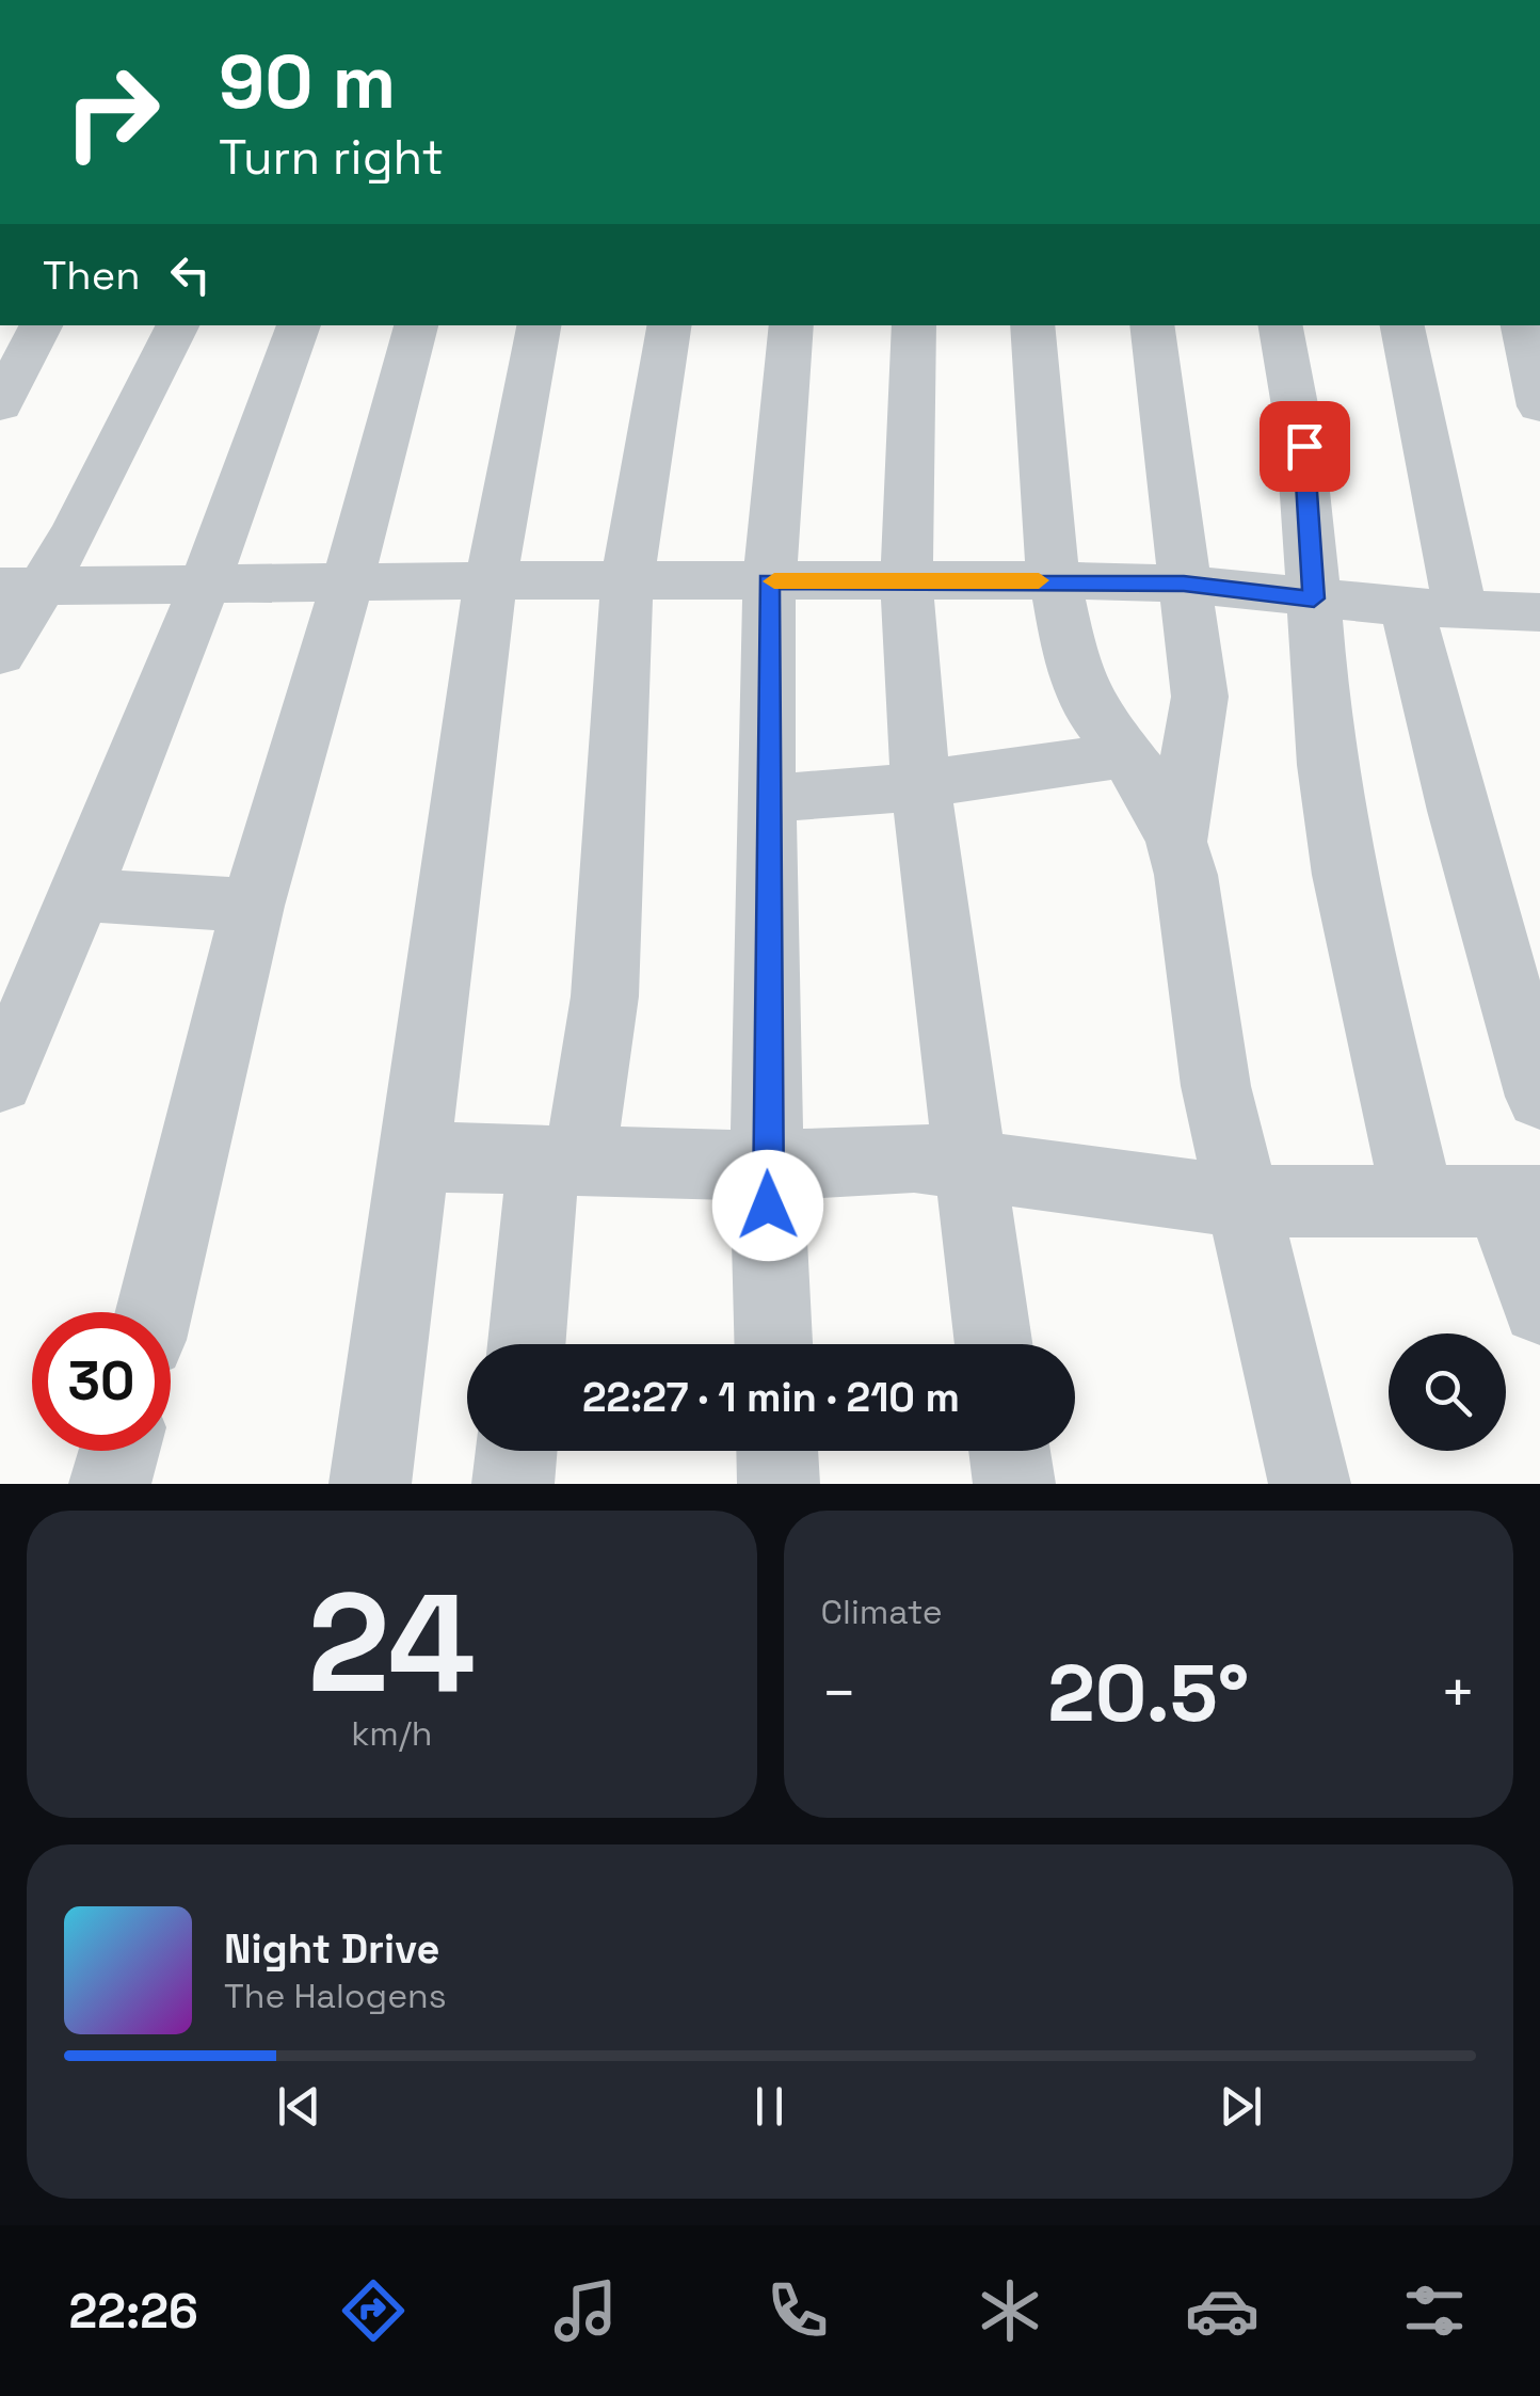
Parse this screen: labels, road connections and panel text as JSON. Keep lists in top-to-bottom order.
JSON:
{
  "page": {
    "turn": ["90 m", "Turn right"],
    "then": "Then",
    "limit": "30",
    "trip": "22:27 · 1 min · 210 m",
    "tile": [
      ["24", "km/h"],
      "Climate"
    ],
    "heat": ["−", "20.5°", "+"],
    "song": ["Night Drive", "The Halogens"],
    "tabs": "22:26"
  }
}
